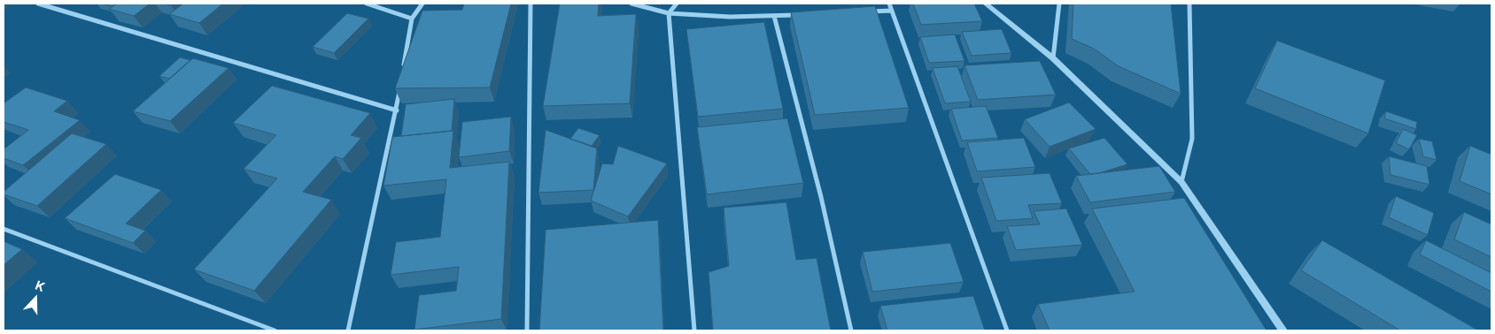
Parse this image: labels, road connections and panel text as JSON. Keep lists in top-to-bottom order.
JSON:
{
  "north": "top"
}
